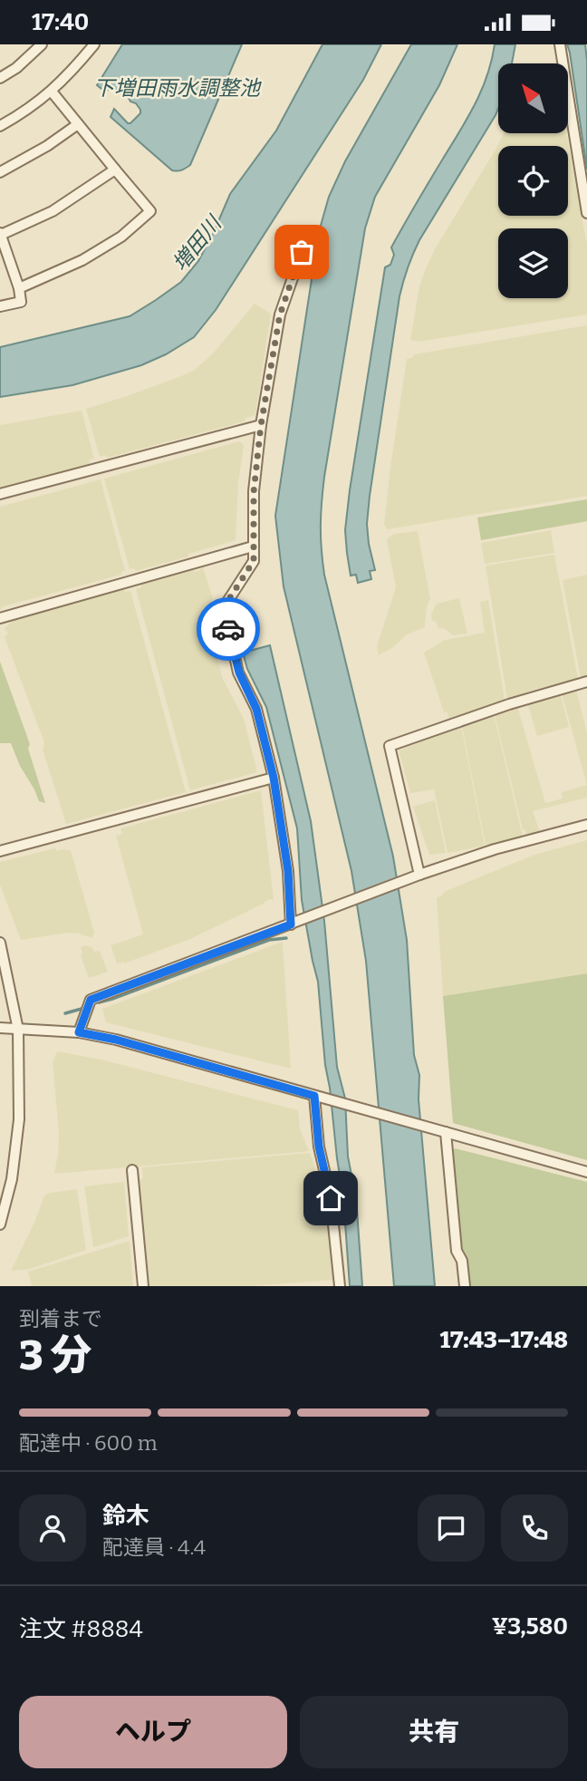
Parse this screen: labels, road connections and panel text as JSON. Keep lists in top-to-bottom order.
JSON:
{
  "water": ["下増田雨水調整池", "増田川"],
  "north": "top left",
  "page": {
    "status": "17:40",
    "heading": ["3 分", "到着まで", "17:43–17:48"],
    "panel": [
      "鈴木",
      "配達員 · 4.4",
      "注文 #8884",
      "¥3,580"
    ],
    "bar": "配達中 · 600 m",
    "buttons": ["ヘルプ", "共有"]
  }
}
